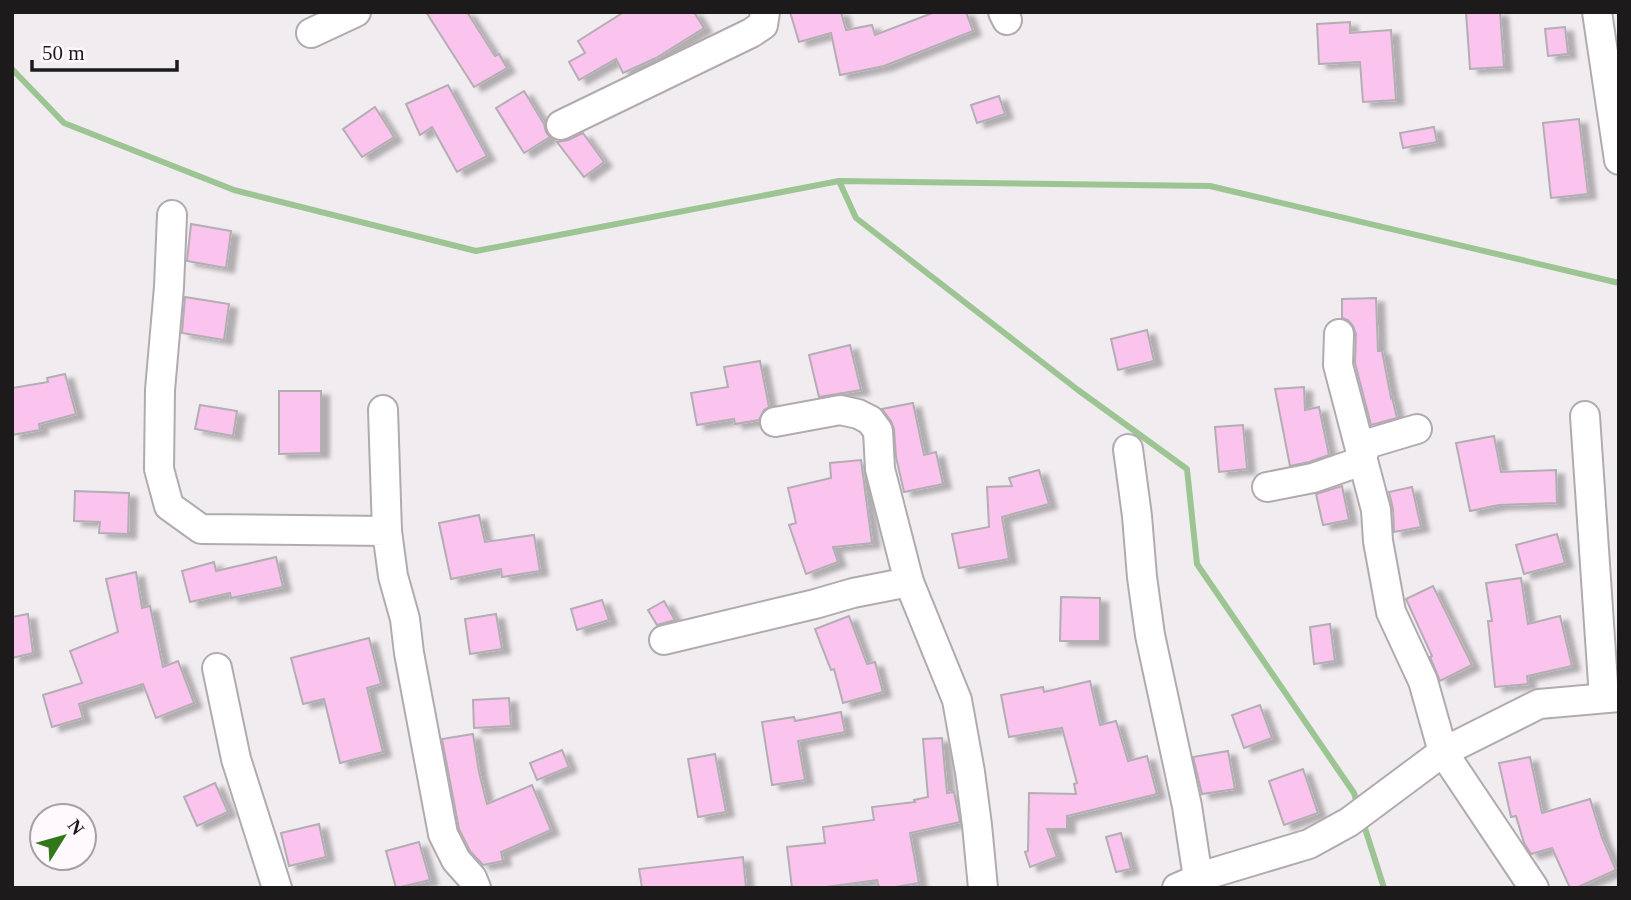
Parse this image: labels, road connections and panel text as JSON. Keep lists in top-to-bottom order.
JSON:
{
  "scale_bar": "50 m",
  "north": "top right"
}
